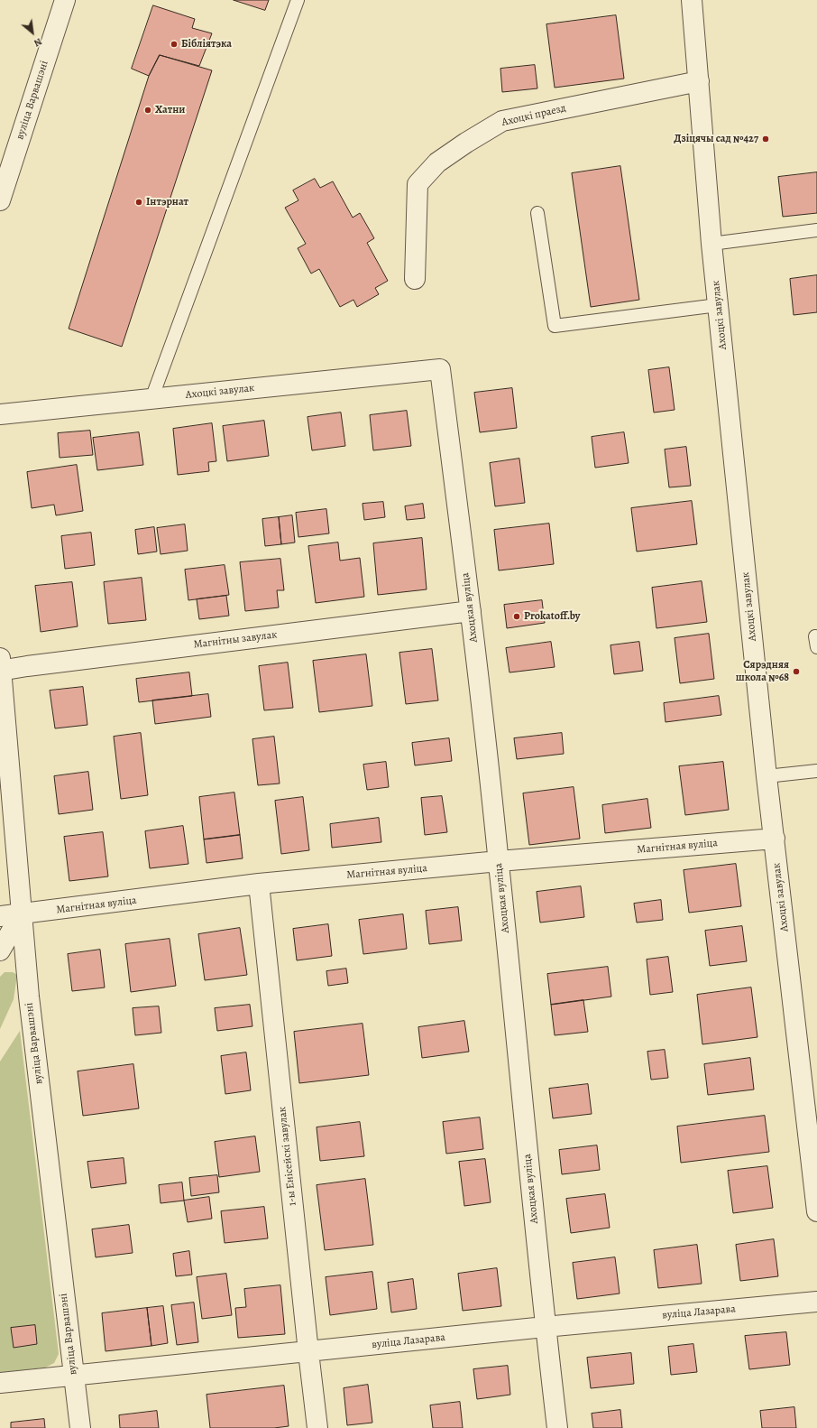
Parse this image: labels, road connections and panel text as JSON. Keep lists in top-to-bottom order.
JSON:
{
  "streets": {
    "street": [
      "вуліца Варвашэні",
      "Ахоцкі праезд",
      "Ахоцкі завулак",
      "Ахоцкая вуліца",
      "Магнітны завулак",
      "Магнітная вуліца",
      "1-ы Енісейскі завулак",
      "вуліца Лазарава"
    ]
  },
  "crossings": [
    ["вуліца Варвашэні", "Магнітны завулак"],
    ["вуліца Варвашэні", "Магнітная вуліца"],
    ["вуліца Варвашэні", "вуліца Лазарава"],
    ["Ахоцкі праезд", "Ахоцкі завулак"],
    ["Ахоцкі завулак", "Ахоцкая вуліца"],
    ["Ахоцкі завулак", "Магнітная вуліца"],
    ["Ахоцкая вуліца", "Магнітны завулак"],
    ["Ахоцкая вуліца", "Магнітная вуліца"],
    ["Ахоцкая вуліца", "вуліца Лазарава"],
    ["Магнітная вуліца", "1-ы Енісейскі завулак"],
    ["1-ы Енісейскі завулак", "вуліца Лазарава"]
  ],
  "places": [
    "Бібліятэка",
    "Хатни",
    "Дзіцячы сад №427",
    "Інтэрнат",
    "Prokatoff.by",
    "Сярэдняя школа №68"
  ],
  "north": "bottom right"
}
